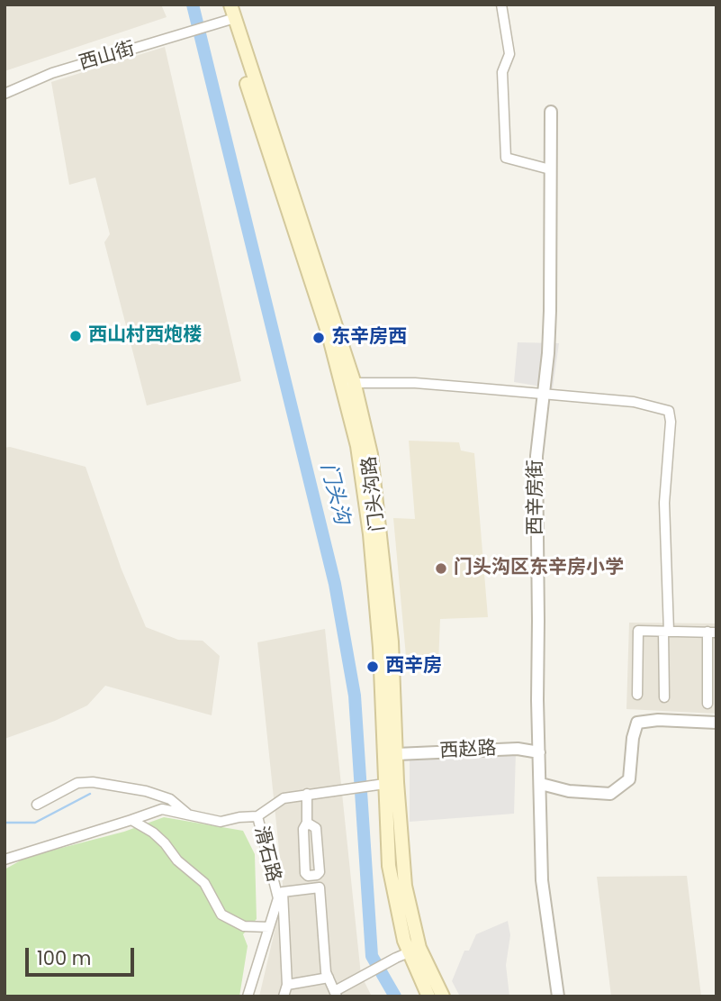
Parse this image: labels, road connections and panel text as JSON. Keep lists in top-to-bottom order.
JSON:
{
  "streets": {
    "main road": ["门头沟路"],
    "street": [
      "西山街",
      "西辛房街",
      "西赵路",
      "滑石路"
    ]
  },
  "crossings": [
    ["西山街", "门头沟路"],
    ["门头沟路", "西赵路"],
    ["门头沟路", "滑石路"],
    ["西辛房街", "西赵路"]
  ],
  "water": ["门头沟"],
  "places": [
    "西山村西炮楼",
    "东辛房西",
    "门头沟区东辛房小学",
    "西辛房"
  ],
  "scale_bar": "100 m"
}
